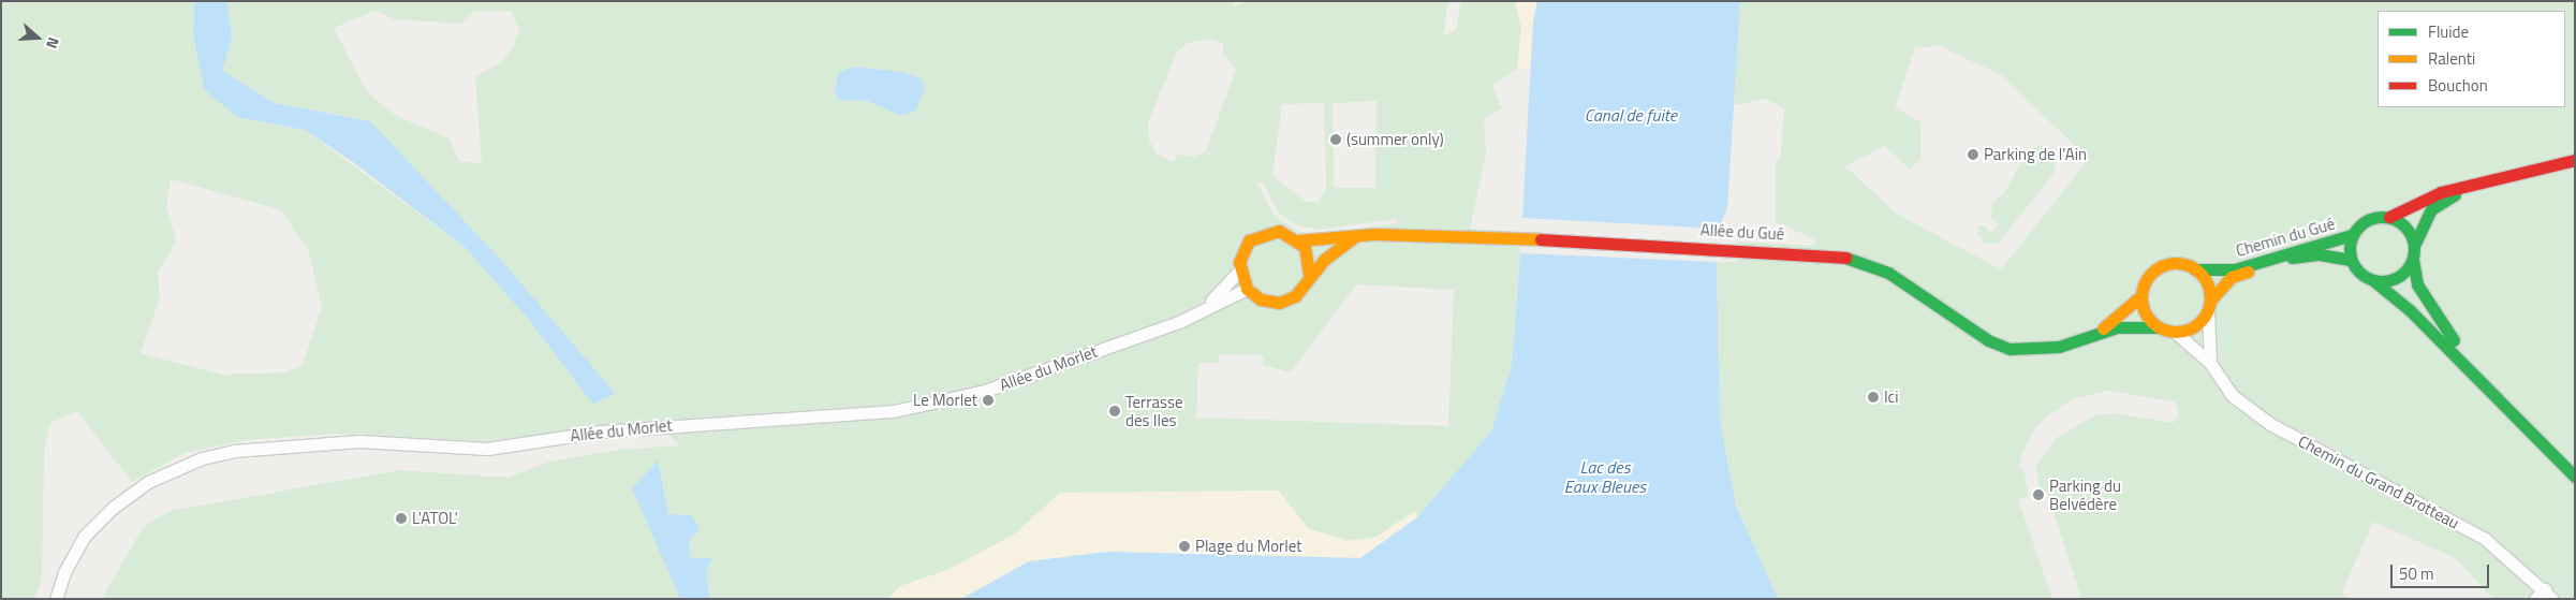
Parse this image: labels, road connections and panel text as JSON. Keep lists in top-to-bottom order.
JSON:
{
  "streets": {
    "main road": ["Allée du Gué", "Chemin du Gué"],
    "street": ["Allée du Morlet", "Chemin du Grand Brotteau"]
  },
  "crossings": [
    ["Allée du Gué", "Chemin du Gué"],
    ["Allée du Gué", "Allée du Morlet"],
    ["Allée du Gué", "Chemin du Grand Brotteau"],
    ["Chemin du Gué", "Chemin du Grand Brotteau"]
  ],
  "water": ["Canal de fuite", "Lac des Eaux Bleues"],
  "places": [
    "(summer only)",
    "Parking de l'Ain",
    "Ici",
    "Le Morlet",
    "Terrasse des Iles",
    "Parking du Belvédère",
    "L'ATOL'",
    "Plage du Morlet"
  ],
  "legend": ["Fluide", "Ralenti", "Bouchon"],
  "scale_bar": "50 m",
  "north": "right"
}
